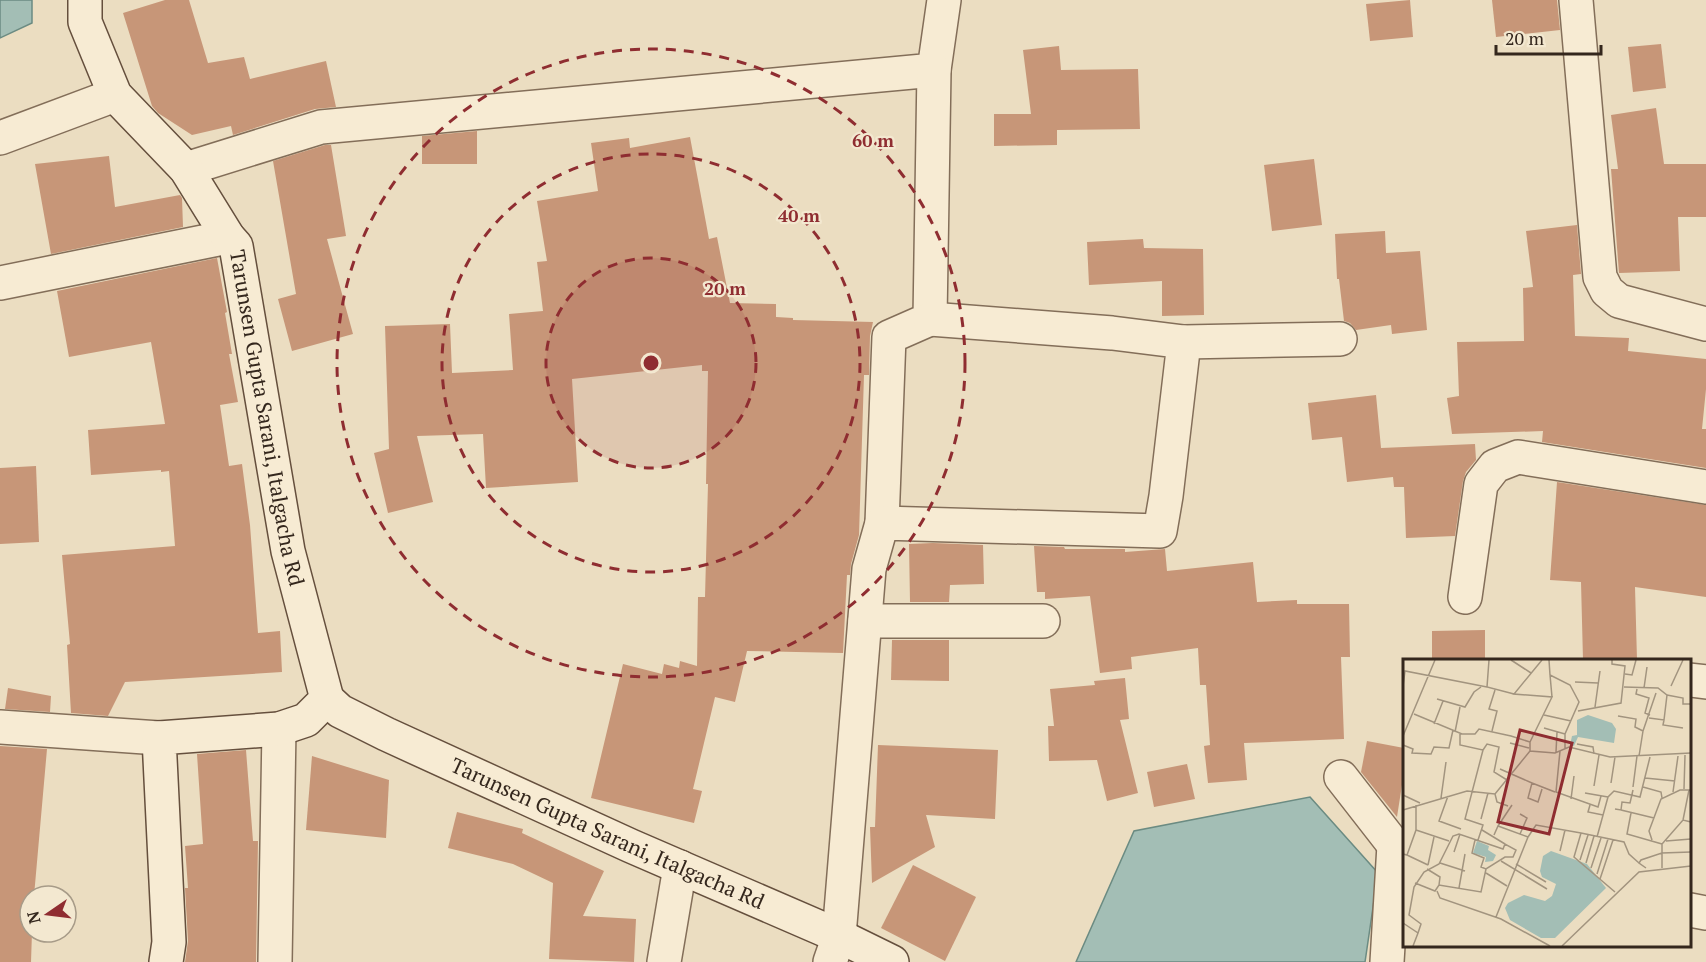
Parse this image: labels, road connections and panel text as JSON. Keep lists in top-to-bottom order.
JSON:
{
  "streets": {
    "street": ["Tarunsen Gupta Sarani, Italgacha Rd"]
  },
  "scale_bar": "20 m",
  "north": "left",
  "rings": ["60 m", "40 m", "20 m"]
}
